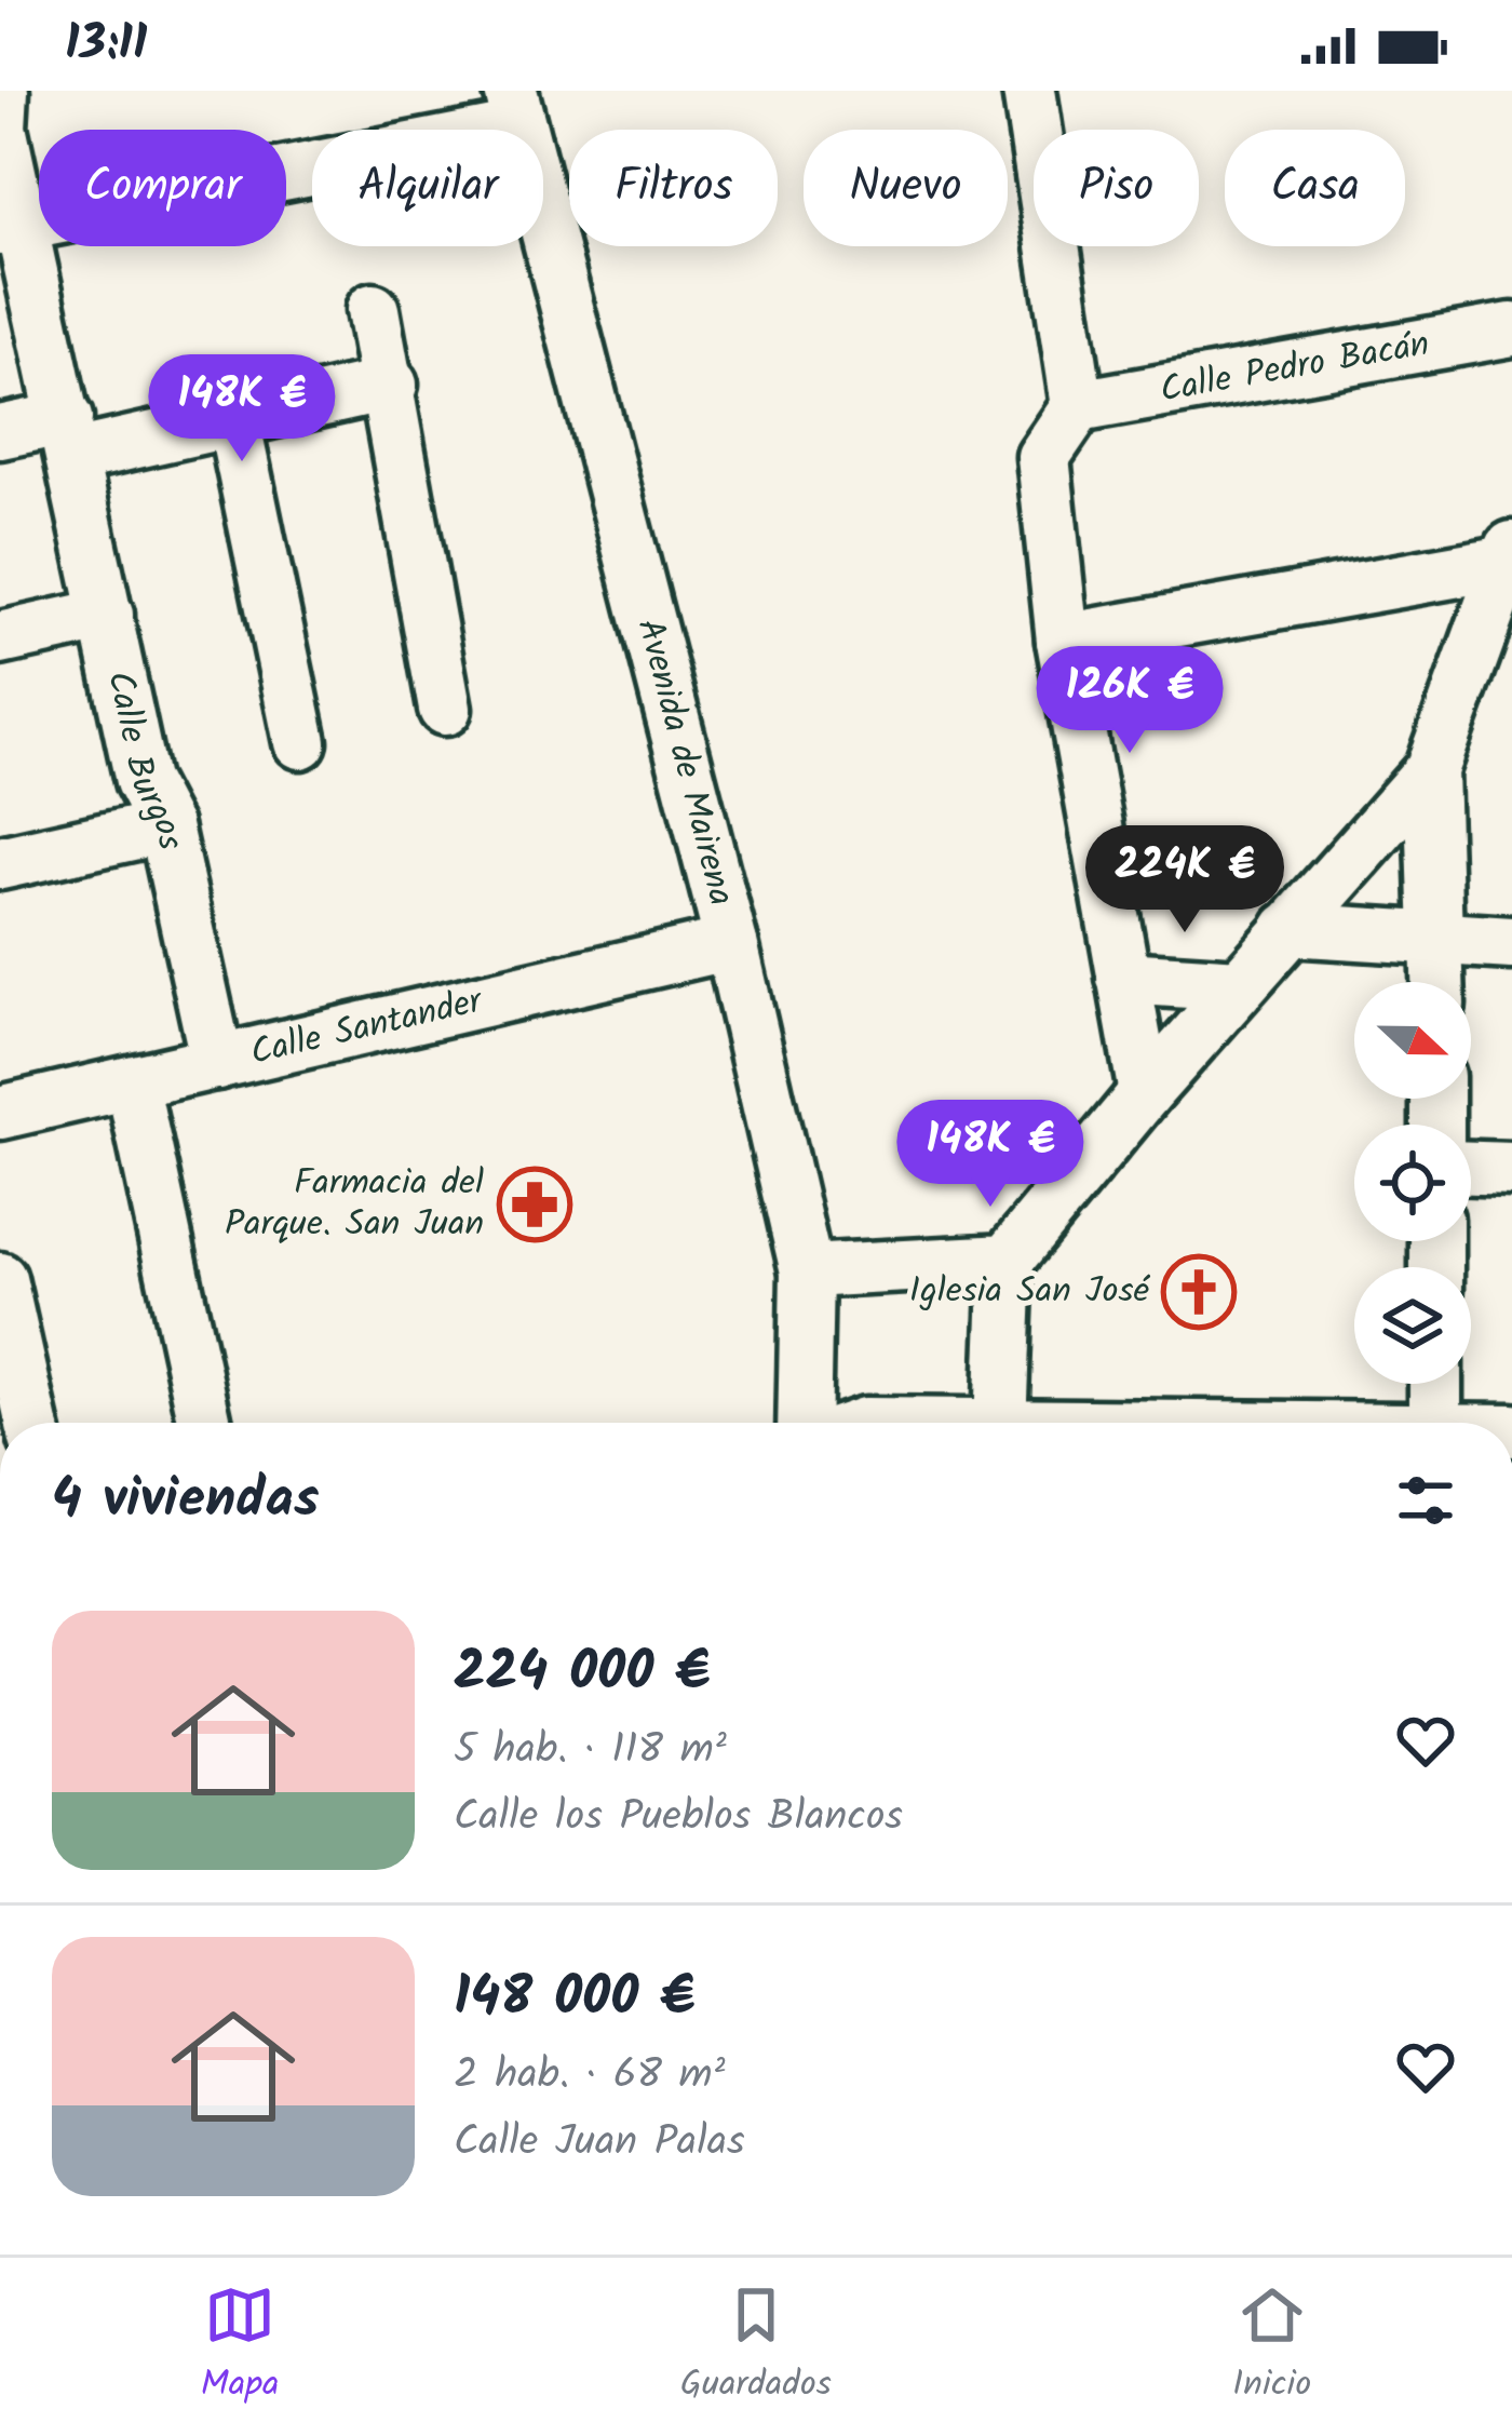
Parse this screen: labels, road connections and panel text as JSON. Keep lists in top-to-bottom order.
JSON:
{
  "streets": {
    "street": [
      "Calle Pedro Bacán",
      "Calle Burgos",
      "Avenida de Mairena",
      "Calle Santander"
    ]
  },
  "crossings": [
    ["Calle Burgos", "Calle Santander"],
    ["Avenida de Mairena", "Calle Santander"]
  ],
  "places": {
    "pharmacy": ["Farmacia del Parque. San Juan"],
    "church": ["Iglesia San José"]
  },
  "north": "right",
  "page": {
    "status": "13:11",
    "chip": [
      "Comprar",
      "Alquilar",
      "Filtros",
      "Nuevo",
      "Piso",
      "Casa"
    ],
    "price": [
      "148K €",
      "126K €",
      "224K €",
      "148K €"
    ],
    "heading": "4 viviendas",
    "list": [
      {
        "name": "224 000 €",
        "note": "5 hab. · 118 m² · Calle los Pueblos Blancos"
      },
      {
        "name": "148 000 €",
        "note": "2 hab. · 68 m² · Calle Juan Palas"
      }
    ],
    "tabs": ["Mapa", "Guardados", "Inicio"]
  }
}
